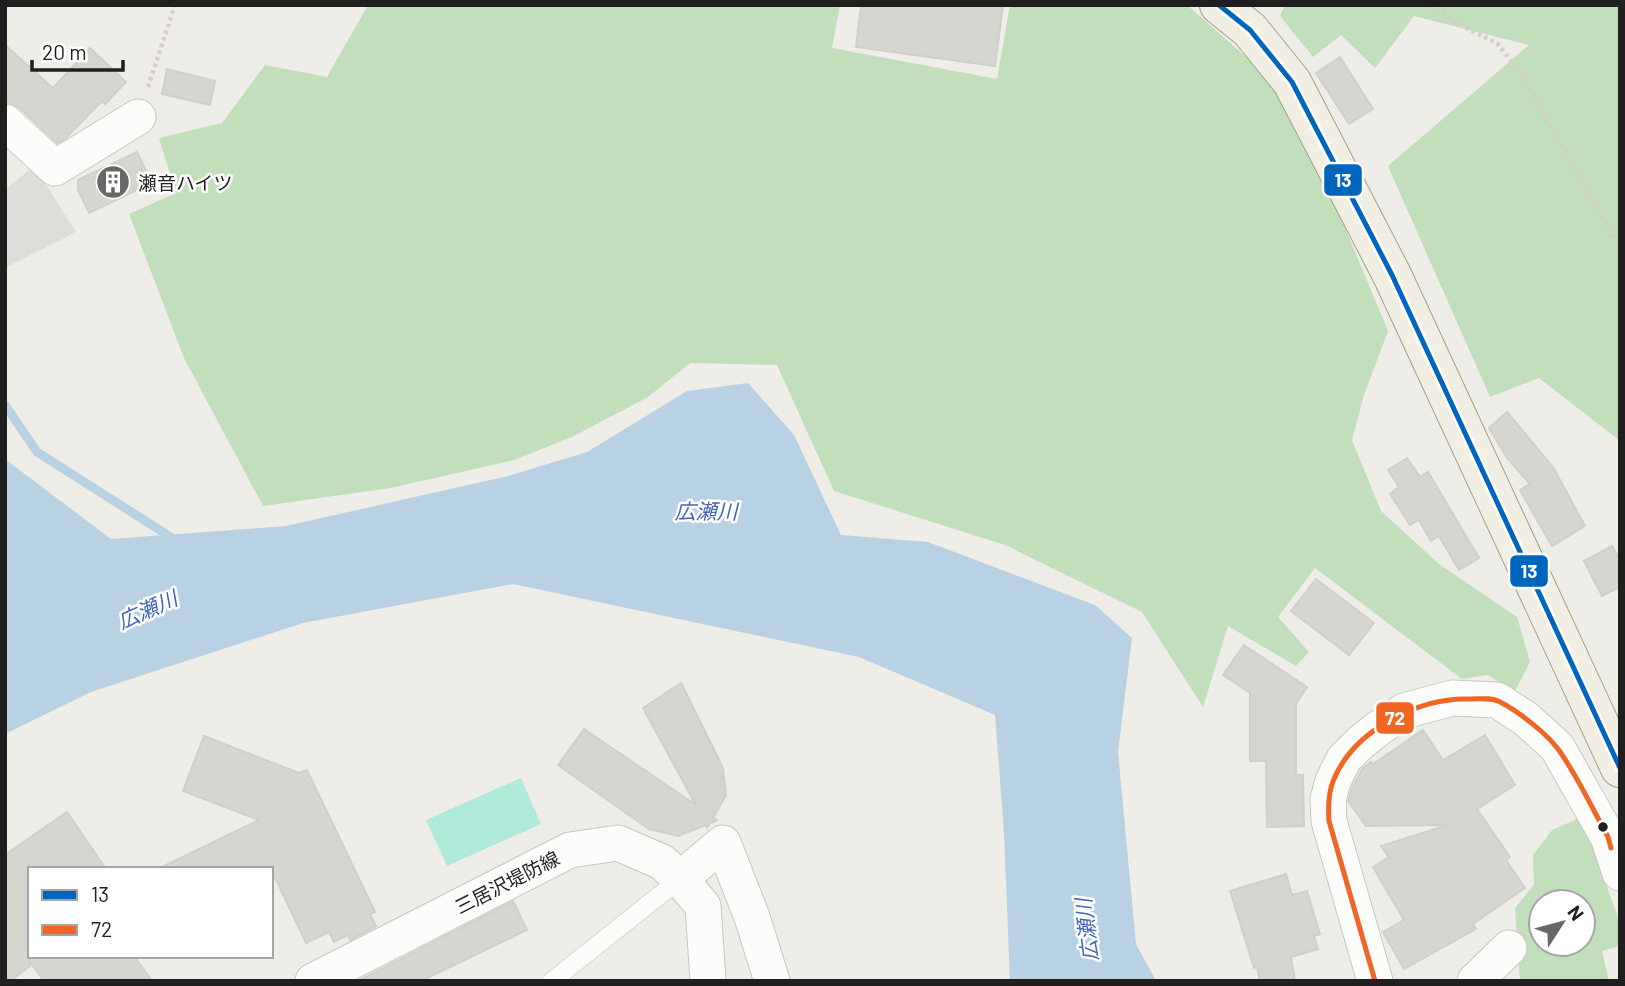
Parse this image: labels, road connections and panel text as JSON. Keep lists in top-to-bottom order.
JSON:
{
  "streets": {
    "street": ["三居沢堤防線"]
  },
  "water": ["広瀬川"],
  "places": {
    "building": ["瀬音ハイツ"]
  },
  "lines": ["transit line 13", "transit line 72"],
  "legend": ["13", "72"],
  "scale_bar": "20 m",
  "north": "top right"
}
